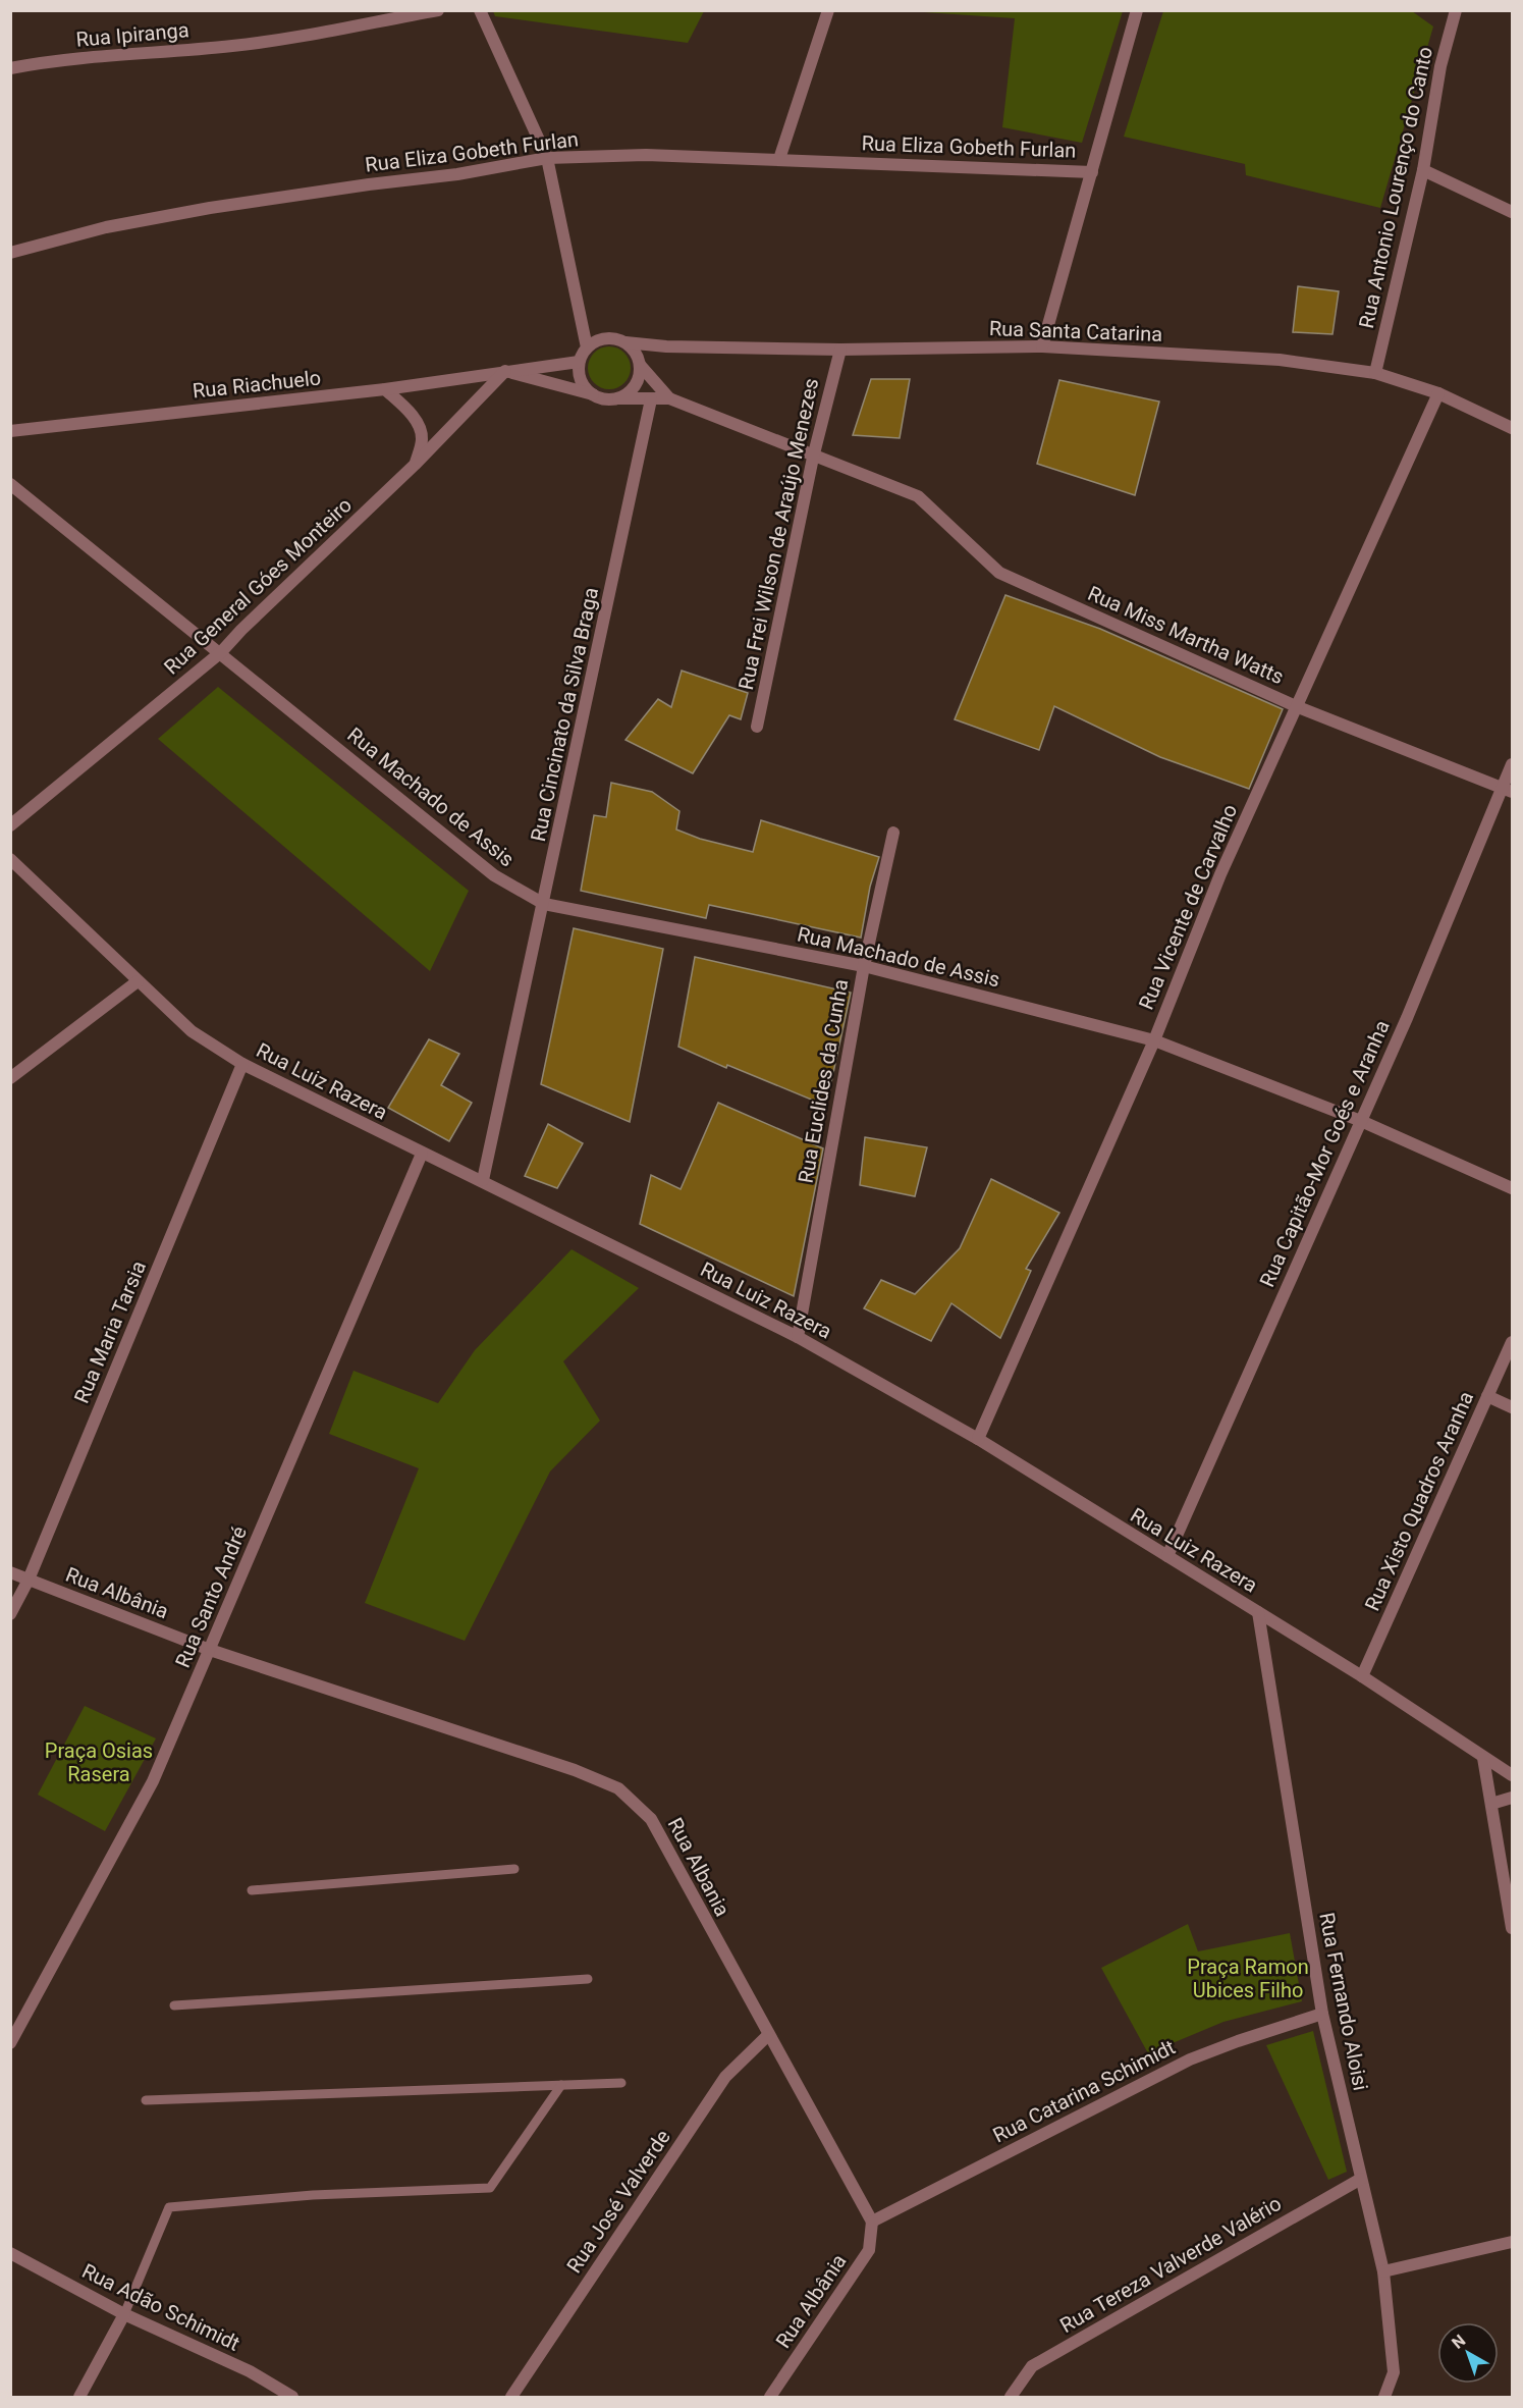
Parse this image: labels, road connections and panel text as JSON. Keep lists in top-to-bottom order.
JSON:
{
  "streets": {
    "street": [
      "Rua Ipiranga",
      "Rua Eliza Gobeth Furlan",
      "Rua Antonio Lourenço do Canto",
      "Rua Santa Catarina",
      "Rua Riachuelo",
      "Rua Frei Wilson de Araújo Menezes",
      "Rua General Góes Monteiro",
      "Rua Miss Martha Watts",
      "Rua Cincinato da Silva Braga",
      "Rua Machado de Assis",
      "Rua Vicente de Carvalho",
      "Rua Luiz Razera",
      "Rua Euclides da Cunha",
      "Rua Capitão-Mor Goés e Aranha",
      "Rua Maria Tarsia",
      "Rua Xisto Quadros Aranha",
      "Rua Albânia",
      "Rua Santo André",
      "Rua Albania",
      "Rua Fernando Aloisi",
      "Rua Catarina Schimidt",
      "Rua José Valverde",
      "Rua Tereza Valverde Valério",
      "Rua Adão Schimidt"
    ]
  },
  "crossings": [
    ["Rua Antonio Lourenço do Canto", "Rua Santa Catarina"],
    ["Rua Santa Catarina", "Rua Riachuelo"],
    ["Rua Santa Catarina", "Rua Frei Wilson de Araújo Menezes"],
    ["Rua Santa Catarina", "Rua Vicente de Carvalho"],
    ["Rua Riachuelo", "Rua General Góes Monteiro"],
    ["Rua Frei Wilson de Araújo Menezes", "Rua Miss Martha Watts"],
    ["Rua General Góes Monteiro", "Rua Machado de Assis"],
    ["Rua Miss Martha Watts", "Rua Vicente de Carvalho"],
    ["Rua Miss Martha Watts", "Rua Capitão-Mor Goés e Aranha"],
    ["Rua Cincinato da Silva Braga", "Rua Machado de Assis"],
    ["Rua Cincinato da Silva Braga", "Rua Luiz Razera"],
    ["Rua Machado de Assis", "Rua Vicente de Carvalho"],
    ["Rua Machado de Assis", "Rua Euclides da Cunha"],
    ["Rua Machado de Assis", "Rua Capitão-Mor Goés e Aranha"],
    ["Rua Vicente de Carvalho", "Rua Luiz Razera"],
    ["Rua Luiz Razera", "Rua Euclides da Cunha"],
    ["Rua Luiz Razera", "Rua Capitão-Mor Goés e Aranha"],
    ["Rua Luiz Razera", "Rua Maria Tarsia"],
    ["Rua Luiz Razera", "Rua Xisto Quadros Aranha"],
    ["Rua Luiz Razera", "Rua Santo André"],
    ["Rua Luiz Razera", "Rua Fernando Aloisi"],
    ["Rua Maria Tarsia", "Rua Albânia"],
    ["Rua Albânia", "Rua Santo André"],
    ["Rua Albânia", "Rua Albania"],
    ["Rua Albânia", "Rua Catarina Schimidt"],
    ["Rua Santo André", "Rua Albania"],
    ["Rua Albania", "Rua Catarina Schimidt"],
    ["Rua Albania", "Rua José Valverde"],
    ["Rua Fernando Aloisi", "Rua Catarina Schimidt"],
    ["Rua Fernando Aloisi", "Rua Tereza Valverde Valério"]
  ],
  "parks": ["Praça Osias Rasera", "Praça Ramon Ubices Filho"],
  "north": "top left"
}
